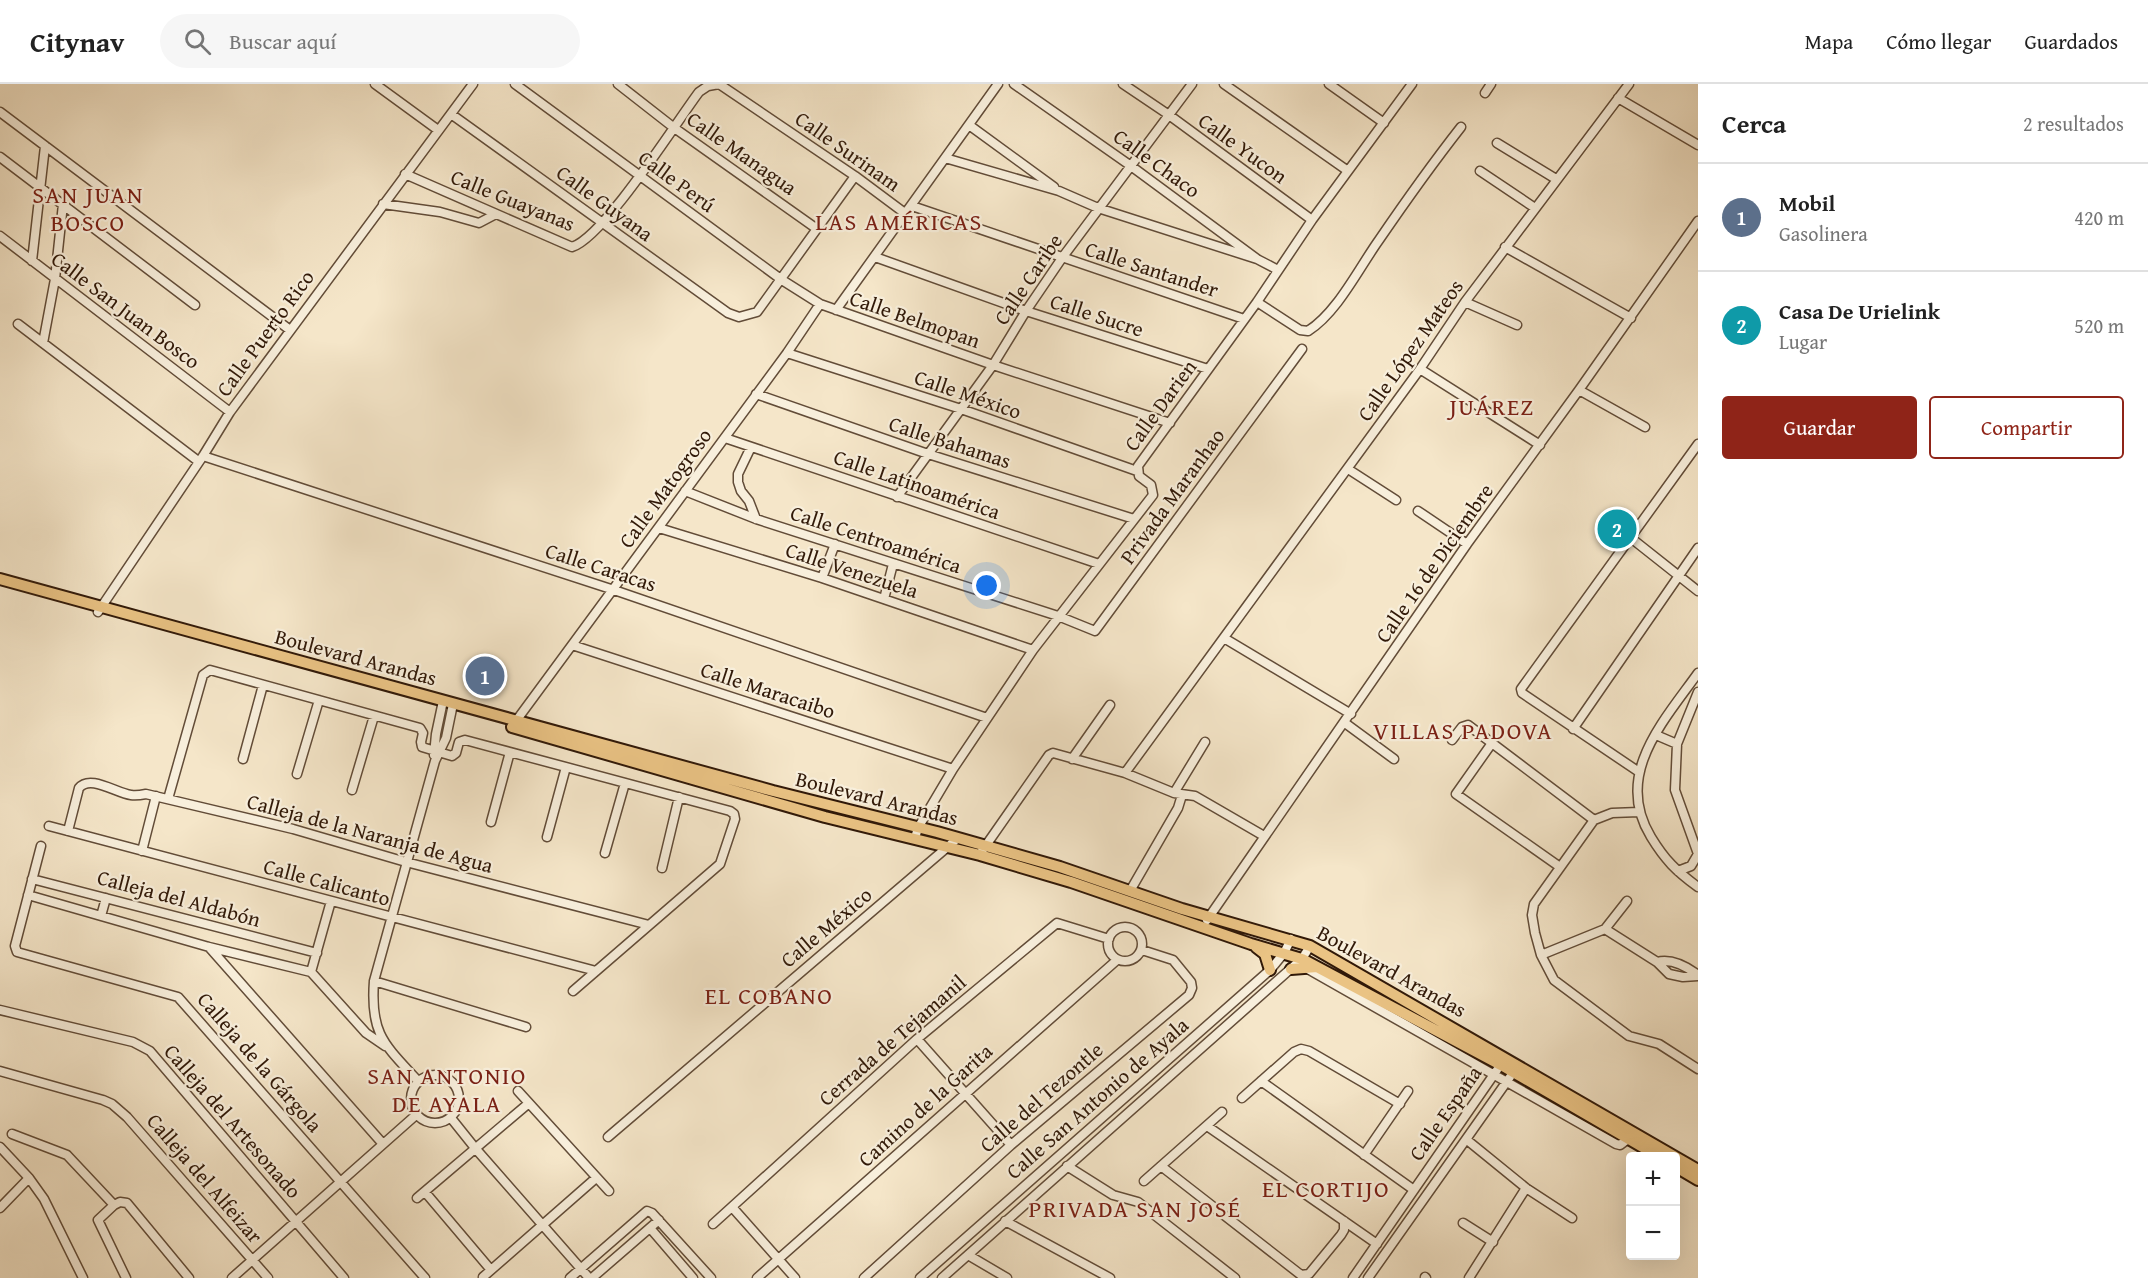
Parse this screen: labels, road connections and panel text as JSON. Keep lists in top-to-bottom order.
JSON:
{
  "streets": {
    "main road": ["Boulevard Arandas"],
    "street": [
      "Calle Yucon",
      "Calle Surinam",
      "Calle Managua",
      "Calle Chaco",
      "Calle Perú",
      "Calle Guayanas",
      "Calle Guyana",
      "Calle Santander",
      "Calle Caribe",
      "Calle San Juan Bosco",
      "Calle Sucre",
      "Calle Belmopan",
      "Calle Puerto Rico",
      "Calle López Mateos",
      "Calle México",
      "Calle Darien",
      "Calle Bahamas",
      "Calle Latinoamérica",
      "Calle Matogroso",
      "Privada Maranhao",
      "Calle Centroamérica",
      "Calle 16 de Diciembre",
      "Calle Caracas",
      "Calle Venezuela",
      "Calle Maracaibo",
      "Calleja de la Naranja de Agua",
      "Calle Calicanto",
      "Calleja del Aldabón",
      "Cerrada de Tejamanil",
      "Calleja de la Gárgola",
      "Calle del Tezontle",
      "Calle San Antonio de Ayala",
      "Camino de la Garita",
      "Calle España",
      "Calleja del Artesonado",
      "Calleja del Alfeizar"
    ]
  },
  "crossings": [
    ["Calle Yucon", "Calle Caribe"],
    ["Calle Yucon", "Calle Darien"],
    ["Calle Surinam", "Calle Managua"],
    ["Calle Surinam", "Calle Santander"],
    ["Calle Chaco", "Calle Caribe"],
    ["Calle Chaco", "Calle Darien"],
    ["Calle Perú", "Calle Guyana"],
    ["Calle Perú", "Calle Belmopan"],
    ["Calle Perú", "Calle Matogroso"],
    ["Calle Guayanas", "Calle Guyana"],
    ["Calle Guayanas", "Calle Puerto Rico"],
    ["Calle Guyana", "Calle Puerto Rico"],
    ["Calle Santander", "Calle Caribe"],
    ["Calle Santander", "Calle Darien"],
    ["Calle Caribe", "Calle Sucre"],
    ["Calle Caribe", "Calle Belmopan"],
    ["Calle Caribe", "Calle México"],
    ["Calle Caribe", "Calle Bahamas"],
    ["Calle Caribe", "Calle Latinoamérica"],
    ["Calle San Juan Bosco", "Calle Puerto Rico"],
    ["Calle Sucre", "Calle Darien"],
    ["Calle Belmopan", "Calle Darien"],
    ["Calle Belmopan", "Calle Matogroso"],
    ["Calle Puerto Rico", "Calle Caracas"],
    ["Calle Puerto Rico", "Boulevard Arandas"],
    ["Calle México", "Calle Darien"],
    ["Calle México", "Calle Matogroso"],
    ["Calle México", "Boulevard Arandas"],
    ["Calle Darien", "Calle Bahamas"],
    ["Calle Darien", "Calle Latinoamérica"],
    ["Calle Darien", "Privada Maranhao"],
    ["Calle Darien", "Calle Centroamérica"],
    ["Calle Darien", "Calle Caracas"],
    ["Calle Darien", "Calle Venezuela"],
    ["Calle Darien", "Boulevard Arandas"],
    ["Calle Darien", "Calle Maracaibo"],
    ["Calle Bahamas", "Calle Matogroso"],
    ["Calle Latinoamérica", "Calle Matogroso"],
    ["Calle Matogroso", "Calle Centroamérica"],
    ["Calle Matogroso", "Calle Caracas"],
    ["Calle Matogroso", "Calle Venezuela"],
    ["Calle Matogroso", "Boulevard Arandas"],
    ["Calle Matogroso", "Calle Maracaibo"],
    ["Privada Maranhao", "Calle Centroamérica"],
    ["Calle 16 de Diciembre", "Boulevard Arandas"],
    ["Boulevard Arandas", "Calle San Antonio de Ayala"],
    ["Boulevard Arandas", "Calle España"],
    ["Calleja de la Naranja de Agua", "Calle Calicanto"],
    ["Calleja del Aldabón", "Calleja de la Gárgola"],
    ["Cerrada de Tejamanil", "Calle del Tezontle"],
    ["Cerrada de Tejamanil", "Camino de la Garita"],
    ["Calle del Tezontle", "Camino de la Garita"]
  ],
  "districts": [
    "SAN JUAN BOSCO",
    "LAS AMÉRICAS",
    "JUÁREZ",
    "VILLAS PADOVA",
    "EL COBANO",
    "SAN ANTONIO DE AYALA",
    "EL CORTIJO",
    "PRIVADA SAN JOSÉ"
  ],
  "page": {
    "header": "Citynav",
    "search": "Buscar aquí",
    "nav": ["Mapa", "Cómo llegar", "Guardados"],
    "heading": ["Cerca", "2 resultados"],
    "list": [
      {
        "mark": "1",
        "name": "Mobil",
        "note": "Gasolinera",
        "value": "420 m"
      },
      {
        "mark": "2",
        "name": "Casa De Urielink",
        "note": "Lugar",
        "value": "520 m"
      }
    ],
    "buttons": ["Guardar", "Compartir"],
    "pins": ["2", "1"],
    "map_buttons": ["+", "−"]
  }
}
